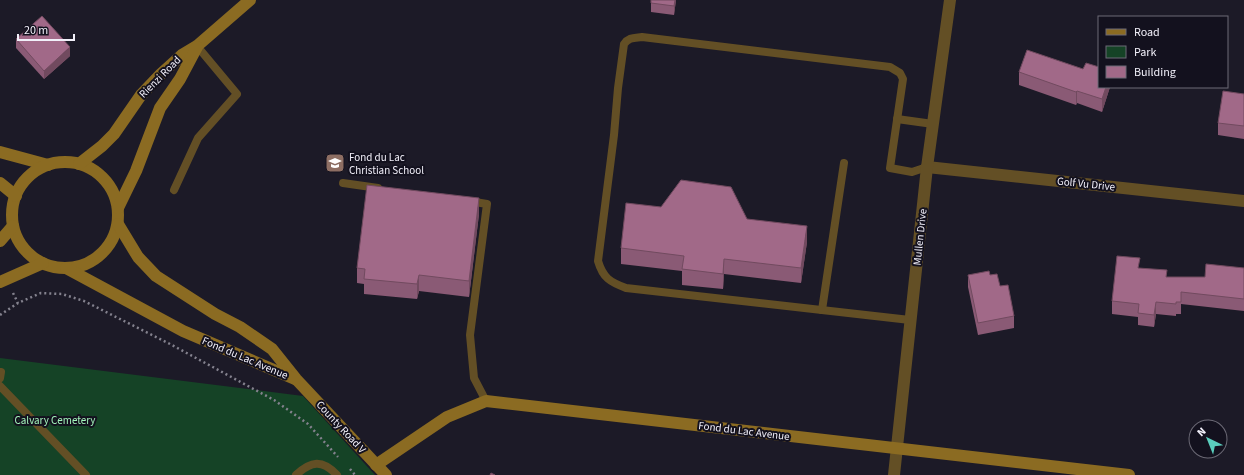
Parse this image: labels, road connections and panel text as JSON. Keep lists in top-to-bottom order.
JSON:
{
  "streets": {
    "main road": ["Rienzi Road", "Fond du Lac Avenue", "County Road V"],
    "street": ["Golf Vu Drive", "Mullen Drive"]
  },
  "crossings": [
    ["Rienzi Road", "Fond du Lac Avenue"],
    ["Golf Vu Drive", "Mullen Drive"],
    ["Mullen Drive", "Fond du Lac Avenue"],
    ["Fond du Lac Avenue", "County Road V"]
  ],
  "parks": ["Calvary Cemetery"],
  "places": {
    "school or university": ["Fond du Lac Christian School"]
  },
  "legend": ["Road", "Park", "Building"],
  "scale_bar": "20 m",
  "north": "top left"
}
